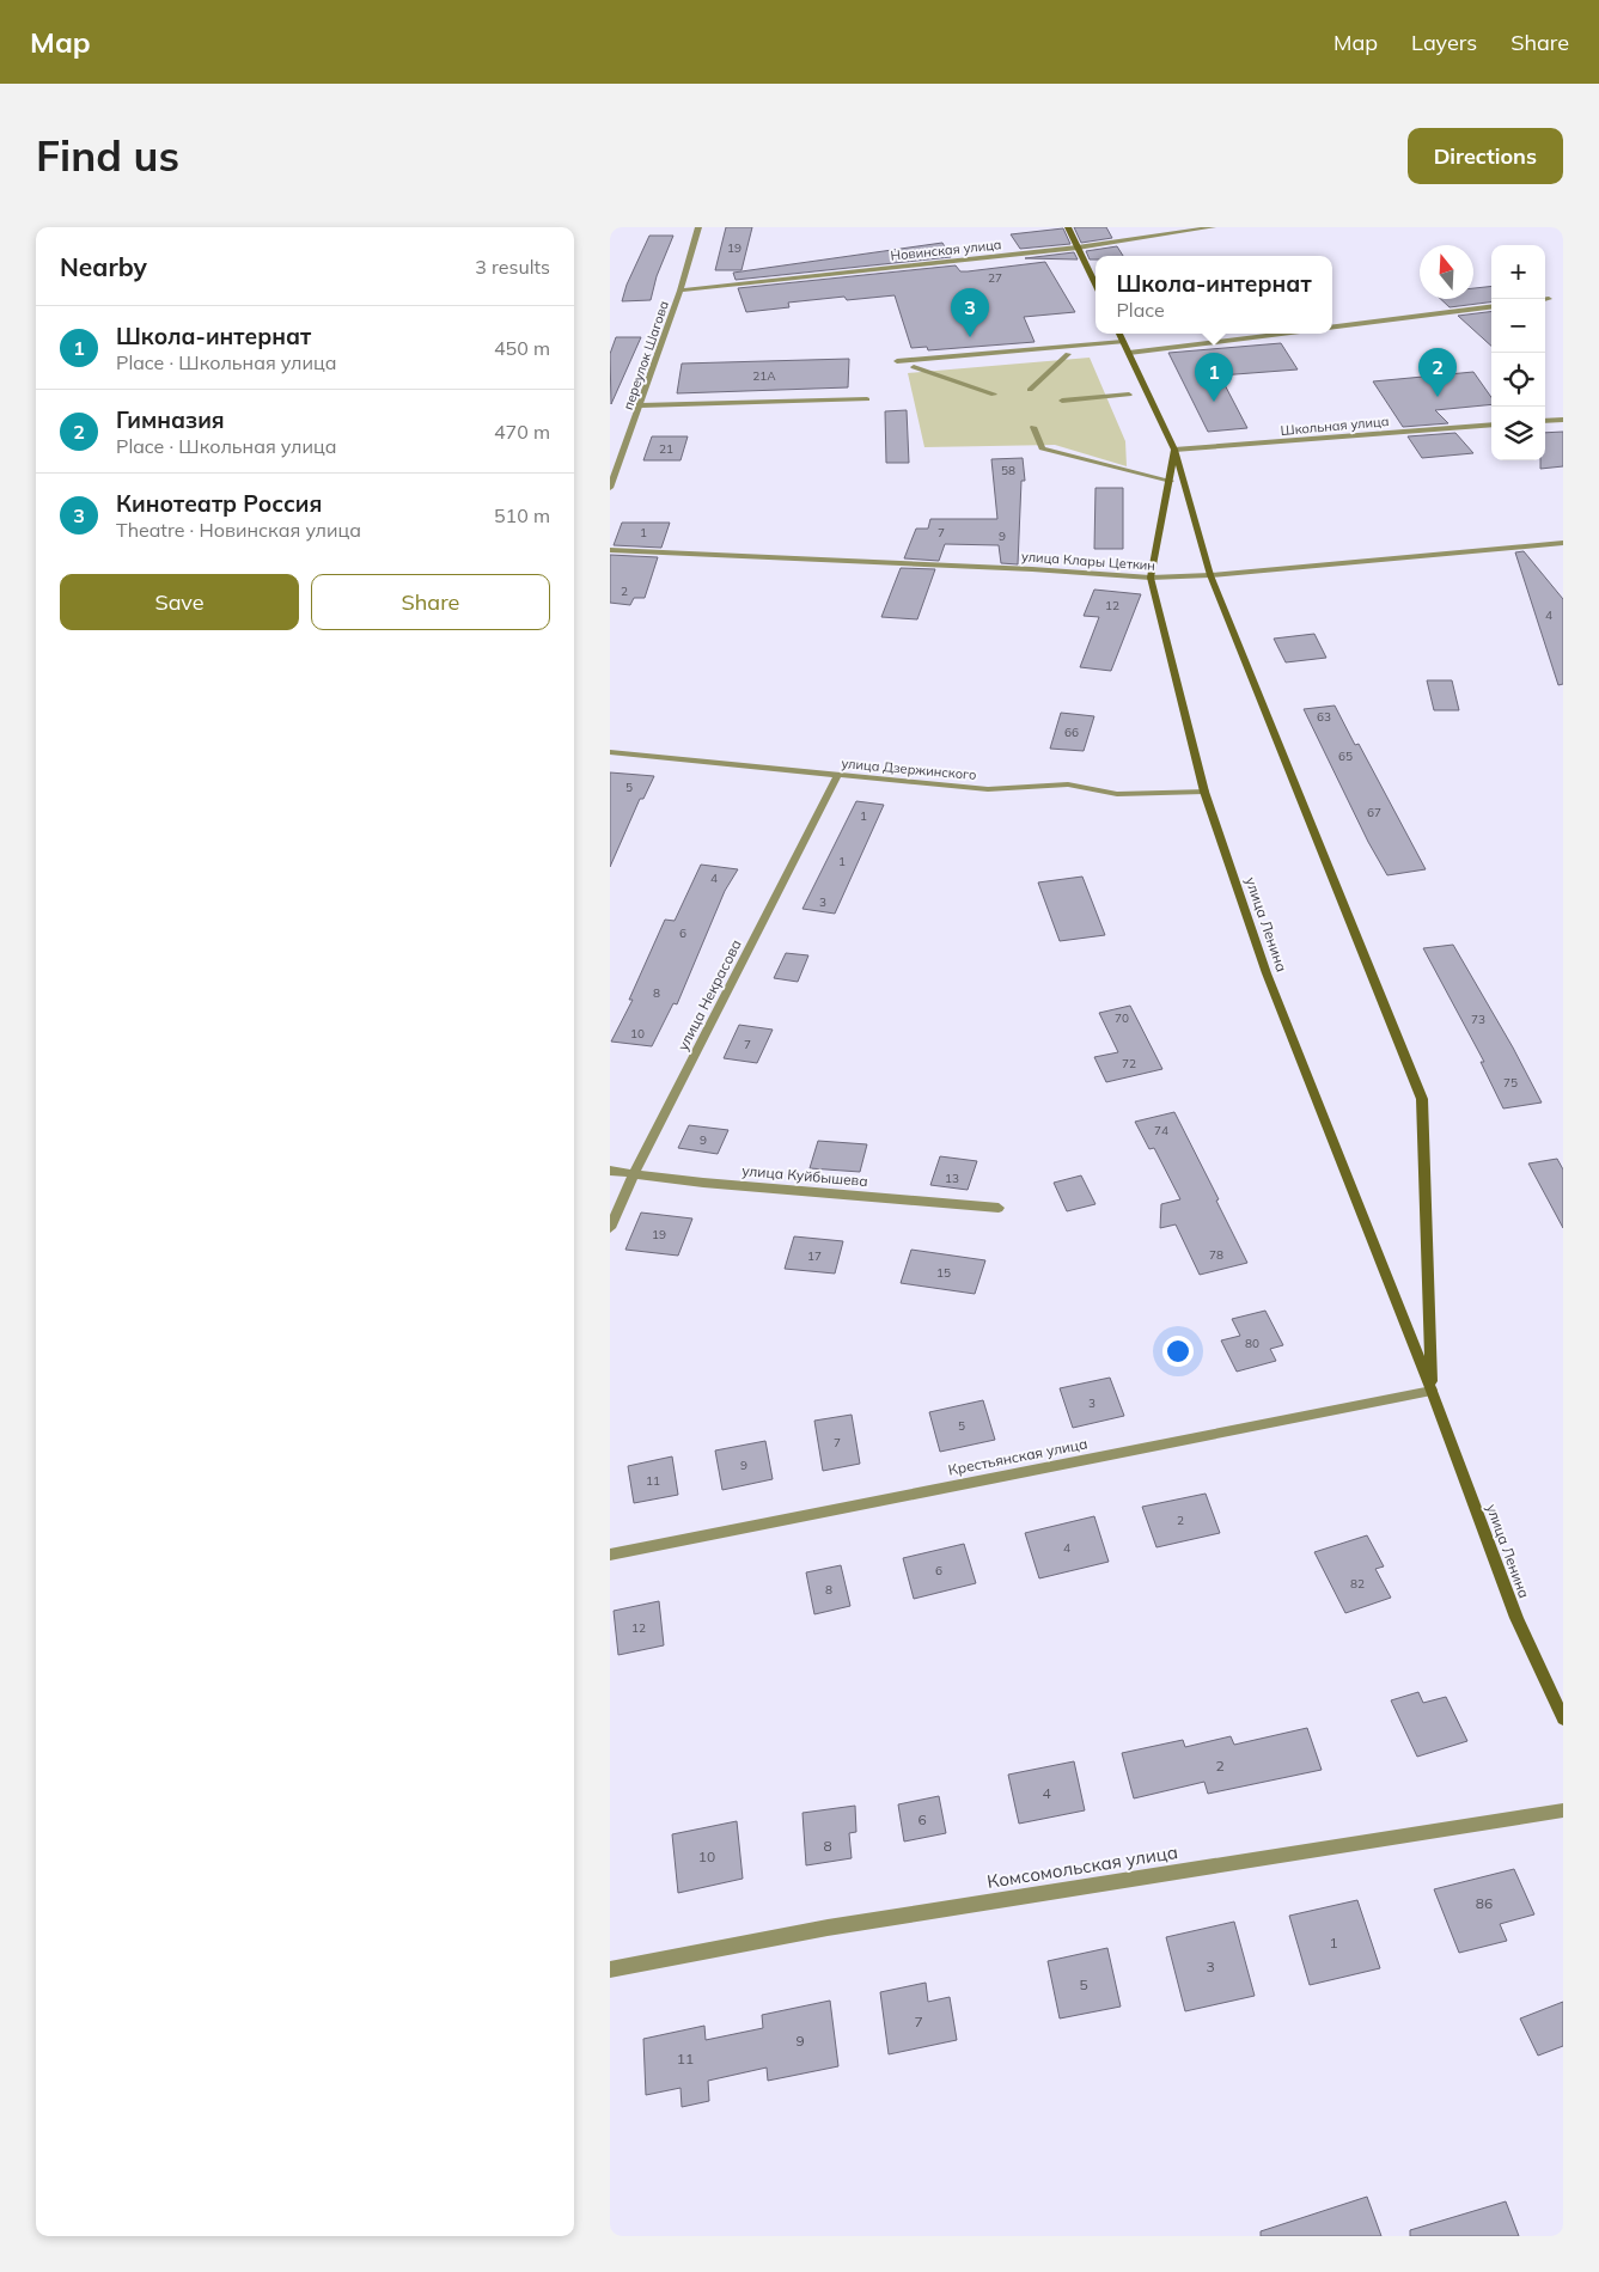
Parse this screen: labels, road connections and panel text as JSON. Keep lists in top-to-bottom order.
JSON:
{
  "streets": {
    "main road": ["улица Ленина"],
    "street": [
      "Новинская улица",
      "переулок Шагова",
      "Школьная улица",
      "улица Клары Цеткин",
      "улица Дзержинского",
      "улица Некрасова",
      "улица Куйбышева",
      "Крестьянская улица",
      "Комсомольская улица"
    ]
  },
  "crossings": [
    ["Новинская улица", "переулок Шагова"],
    ["Школьная улица", "улица Ленина"],
    ["улица Клары Цеткин", "улица Ленина"],
    ["улица Дзержинского", "улица Ленина"],
    ["улица Дзержинского", "улица Некрасова"],
    ["улица Ленина", "Крестьянская улица"],
    ["улица Некрасова", "улица Куйбышева"]
  ],
  "house_numbers": [
    "19",
    "27",
    "21А",
    "21",
    "58",
    "1",
    "7",
    "9",
    "2",
    "12",
    "4",
    "63",
    "66",
    "65",
    "5",
    "67",
    "1",
    "1",
    "4",
    "3",
    "6",
    "8",
    "70",
    "73",
    "10",
    "7",
    "72",
    "75",
    "74",
    "9",
    "13",
    "19",
    "78",
    "17",
    "15",
    "80",
    "3",
    "5",
    "7",
    "9",
    "11",
    "2",
    "4",
    "6",
    "82",
    "8",
    "12",
    "2",
    "4",
    "6",
    "8",
    "10",
    "86",
    "1",
    "3",
    "5",
    "7",
    "9",
    "11"
  ],
  "north": "top",
  "page": {
    "header": "Map",
    "nav": ["Map", "Layers", "Share"],
    "buttons": [
      "Directions",
      ["Save", "Share"]
    ],
    "title": "Find us",
    "heading": ["Nearby", "3 results"],
    "map_buttons": ["+", "−"],
    "popup": ["Школа-интернат", "Place"],
    "pins": ["3", "2", "1"],
    "list": [
      {
        "mark": "1",
        "name": "Школа-интернат",
        "note": "Place · Школьная улица",
        "value": "450 m"
      },
      {
        "mark": "2",
        "name": "Гимназия",
        "note": "Place · Школьная улица",
        "value": "470 m"
      },
      {
        "mark": "3",
        "name": "Кинотеатр Россия",
        "note": "Theatre · Новинская улица",
        "value": "510 m"
      }
    ]
  }
}
